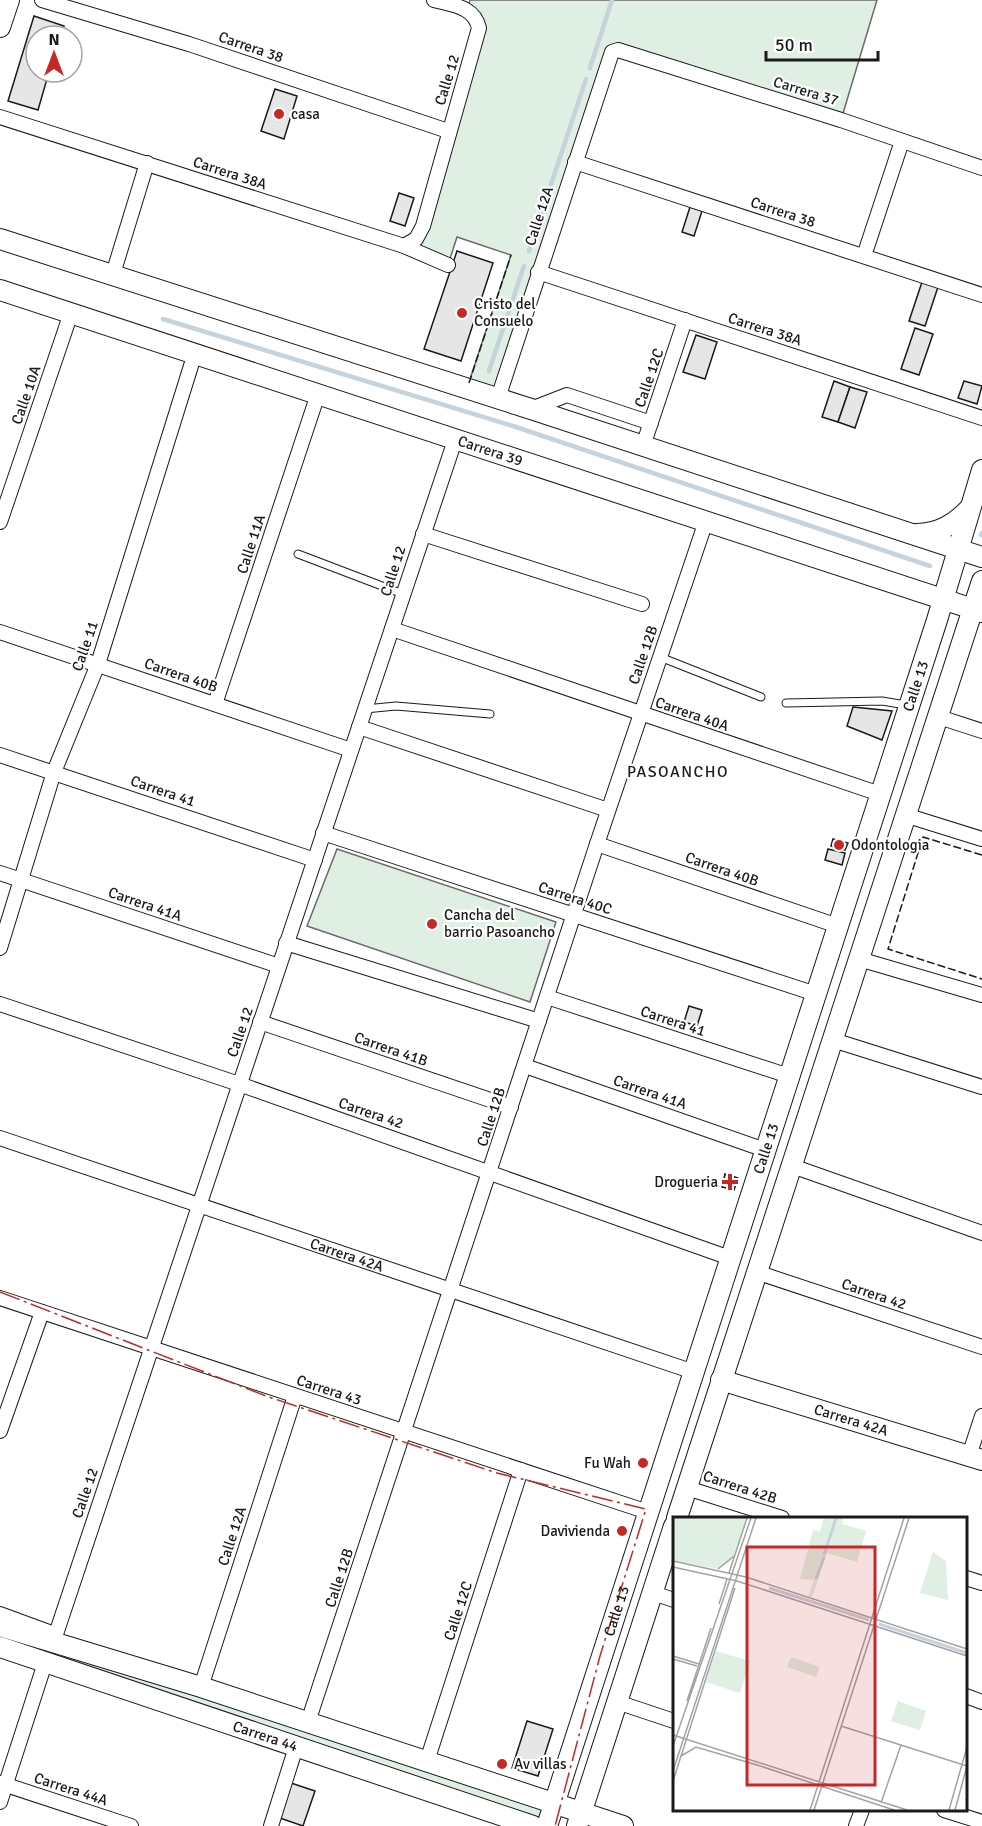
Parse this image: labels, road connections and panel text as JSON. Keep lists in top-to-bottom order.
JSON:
{
  "streets": {
    "main road": [
      "Carrera 39",
      "Calle 13",
      "Carrera 42A",
      "Carrera 44"
    ],
    "street": [
      "Carrera 38",
      "Calle 12",
      "Carrera 37",
      "Carrera 38A",
      "Calle 12A",
      "Calle 12C",
      "Calle 10A",
      "Calle 11A",
      "Calle 11",
      "Calle 12B",
      "Carrera 40B",
      "Carrera 40A",
      "Carrera 41",
      "Carrera 40C",
      "Carrera 41A",
      "Carrera 41B",
      "Carrera 42",
      "Carrera 43",
      "Carrera 42B",
      "Carrera 44A"
    ]
  },
  "crossings": [
    ["Carrera 38", "Calle 12"],
    ["Carrera 38", "Calle 12A"],
    ["Calle 12", "Carrera 38A"],
    ["Calle 12", "Carrera 39"],
    ["Calle 12", "Carrera 40B"],
    ["Calle 12", "Carrera 40A"],
    ["Calle 12", "Carrera 41"],
    ["Calle 12", "Carrera 40C"],
    ["Calle 12", "Carrera 41A"],
    ["Calle 12", "Carrera 41B"],
    ["Calle 12", "Carrera 42"],
    ["Calle 12", "Carrera 42A"],
    ["Calle 12", "Carrera 43"],
    ["Calle 12", "Carrera 44"],
    ["Carrera 37", "Calle 12A"],
    ["Carrera 38A", "Calle 12A"],
    ["Carrera 38A", "Calle 12C"],
    ["Calle 12A", "Carrera 43"],
    ["Calle 12A", "Carrera 44"],
    ["Calle 12C", "Carrera 43"],
    ["Calle 12C", "Carrera 44"],
    ["Calle 10A", "Carrera 39"],
    ["Carrera 39", "Calle 11A"],
    ["Carrera 39", "Calle 11"],
    ["Carrera 39", "Calle 12B"],
    ["Carrera 39", "Calle 13"],
    ["Calle 11A", "Carrera 40B"],
    ["Calle 11", "Carrera 40B"],
    ["Calle 11", "Carrera 41"],
    ["Calle 11", "Carrera 41A"],
    ["Calle 12B", "Carrera 40B"],
    ["Calle 12B", "Carrera 40A"],
    ["Calle 12B", "Carrera 41"],
    ["Calle 12B", "Carrera 40C"],
    ["Calle 12B", "Carrera 41A"],
    ["Calle 12B", "Carrera 41B"],
    ["Calle 12B", "Carrera 42"],
    ["Calle 12B", "Carrera 42A"],
    ["Calle 12B", "Carrera 43"],
    ["Calle 12B", "Carrera 44"],
    ["Carrera 40B", "Calle 13"],
    ["Calle 13", "Carrera 40A"],
    ["Calle 13", "Carrera 41"],
    ["Calle 13", "Carrera 40C"],
    ["Calle 13", "Carrera 41A"],
    ["Calle 13", "Carrera 42"],
    ["Calle 13", "Carrera 42A"],
    ["Calle 13", "Carrera 43"],
    ["Calle 13", "Carrera 42B"],
    ["Calle 13", "Carrera 44"]
  ],
  "districts": ["PASOANCHO"],
  "places": {
    "other": [
      "casa",
      "Cristo del Consuelo",
      "Odontologia",
      "Cancha del barrio Pasoancho",
      "Fu Wah",
      "Davivienda",
      "Av villas"
    ],
    "health": ["Drogueria"]
  },
  "scale_bar": "50 m",
  "north": "top"
}
